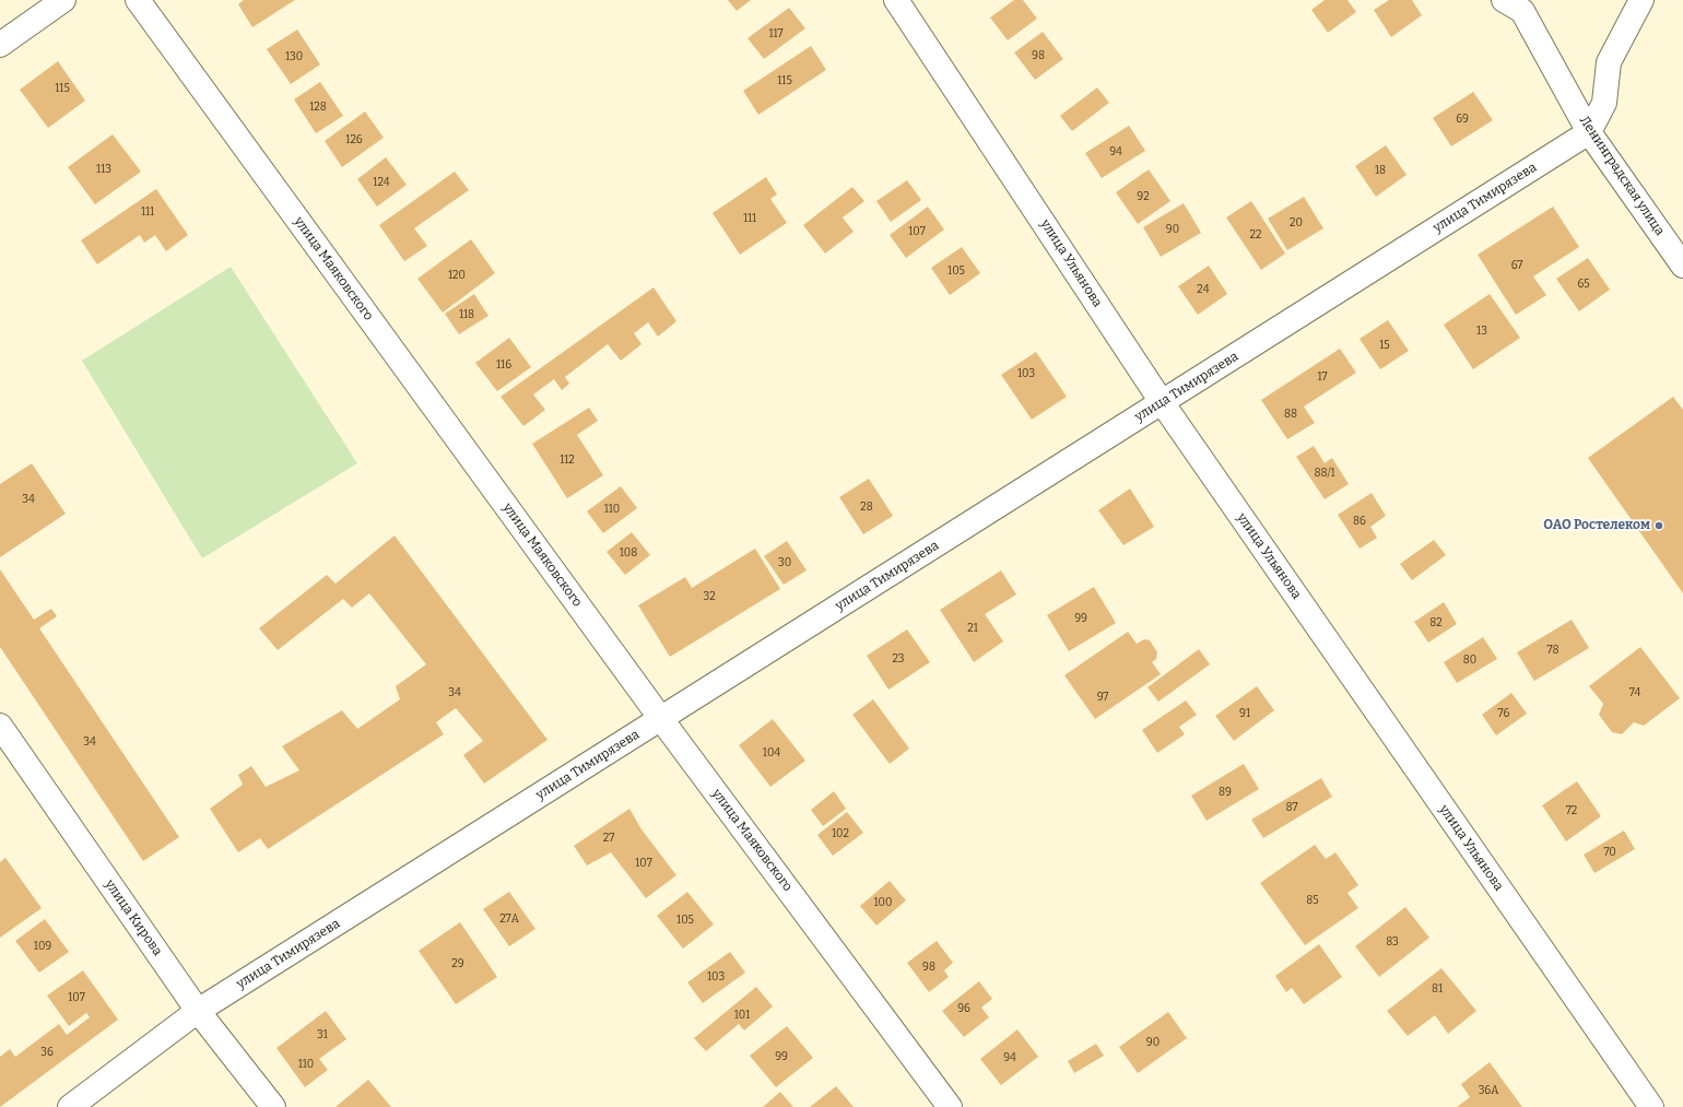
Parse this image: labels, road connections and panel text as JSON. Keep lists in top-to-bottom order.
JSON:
{
  "streets": {
    "street": [
      "Ленинградская улица",
      "улица Тимирязева",
      "улица Ульянова",
      "улица Маяковского",
      "улица Кирова"
    ]
  },
  "crossings": [
    ["Ленинградская улица", "улица Тимирязева"],
    ["улица Тимирязева", "улица Ульянова"],
    ["улица Тимирязева", "улица Маяковского"],
    ["улица Тимирязева", "улица Кирова"]
  ],
  "places": ["ОАО Ростелеком"],
  "house_numbers": [
    "117",
    "98",
    "130",
    "115",
    "115",
    "128",
    "69",
    "126",
    "94",
    "113",
    "18",
    "124",
    "92",
    "111",
    "111",
    "20",
    "90",
    "107",
    "22",
    "67",
    "105",
    "120",
    "65",
    "24",
    "118",
    "13",
    "15",
    "116",
    "103",
    "17",
    "88",
    "112",
    "88/1",
    "34",
    "28",
    "110",
    "86",
    "108",
    "30",
    "32",
    "99",
    "82",
    "21",
    "78",
    "23",
    "80",
    "34",
    "74",
    "97",
    "91",
    "76",
    "34",
    "104",
    "89",
    "87",
    "72",
    "102",
    "27",
    "70",
    "107",
    "85",
    "100",
    "27А",
    "105",
    "83",
    "109",
    "29",
    "98",
    "103",
    "81",
    "107",
    "96",
    "101",
    "31",
    "90",
    "36",
    "99",
    "94",
    "110",
    "36А"
  ]
}
